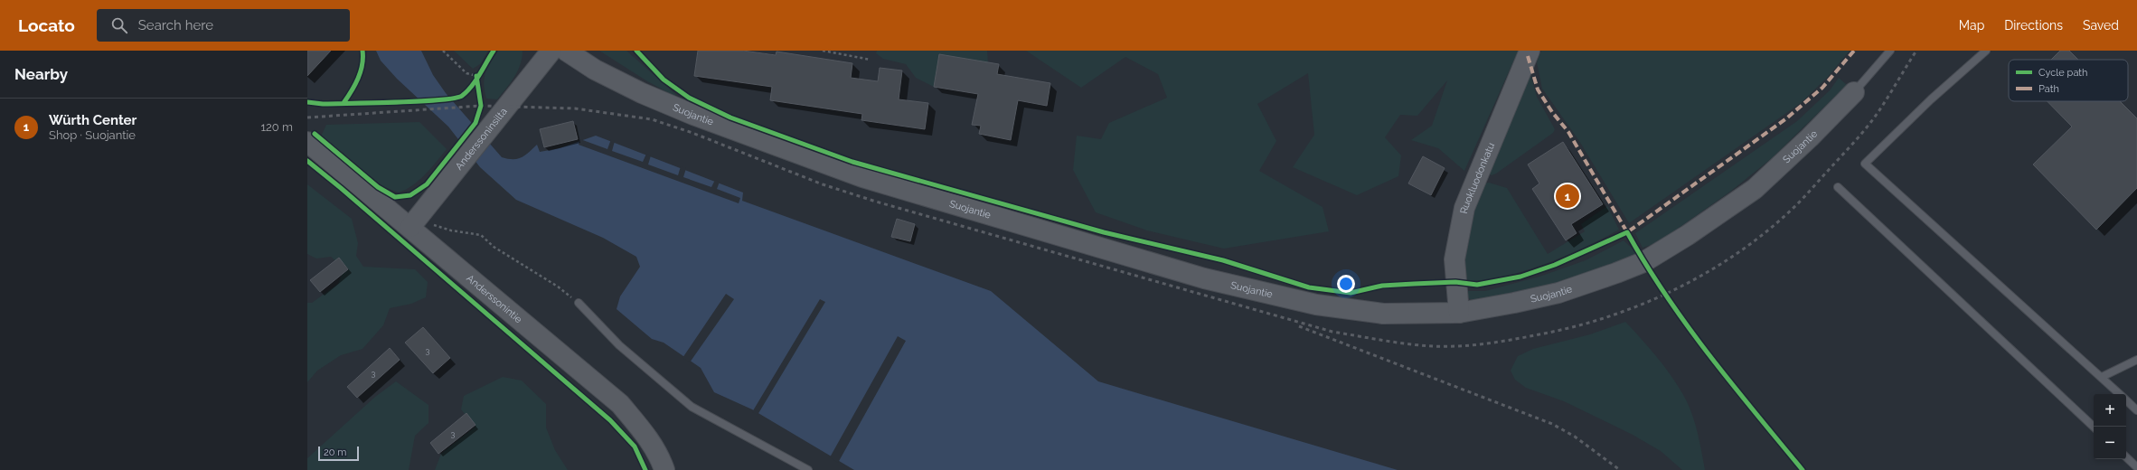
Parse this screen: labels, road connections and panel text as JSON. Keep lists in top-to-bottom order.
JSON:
{
  "streets": {
    "street": [
      "Suojantie",
      "Anderssoninsilta",
      "Ruokluodonkatu",
      "Anderssonintie"
    ]
  },
  "crossings": [
    ["Suojantie", "Ruokluodonkatu"],
    ["Anderssoninsilta", "Anderssonintie"]
  ],
  "house_numbers": ["3", "3", "3"],
  "legend": ["Cycle path", "Path"],
  "scale_bar": "20 m",
  "page": {
    "header": "Locato",
    "search": "Search here",
    "nav": ["Map", "Directions", "Saved"],
    "heading": "Nearby",
    "list": [
      {
        "mark": "1",
        "name": "Würth Center",
        "note": "Shop · Suojantie",
        "value": "120 m"
      }
    ],
    "pins": "1",
    "map_buttons": ["+", "−"],
    "scale": "20 m"
  }
}
